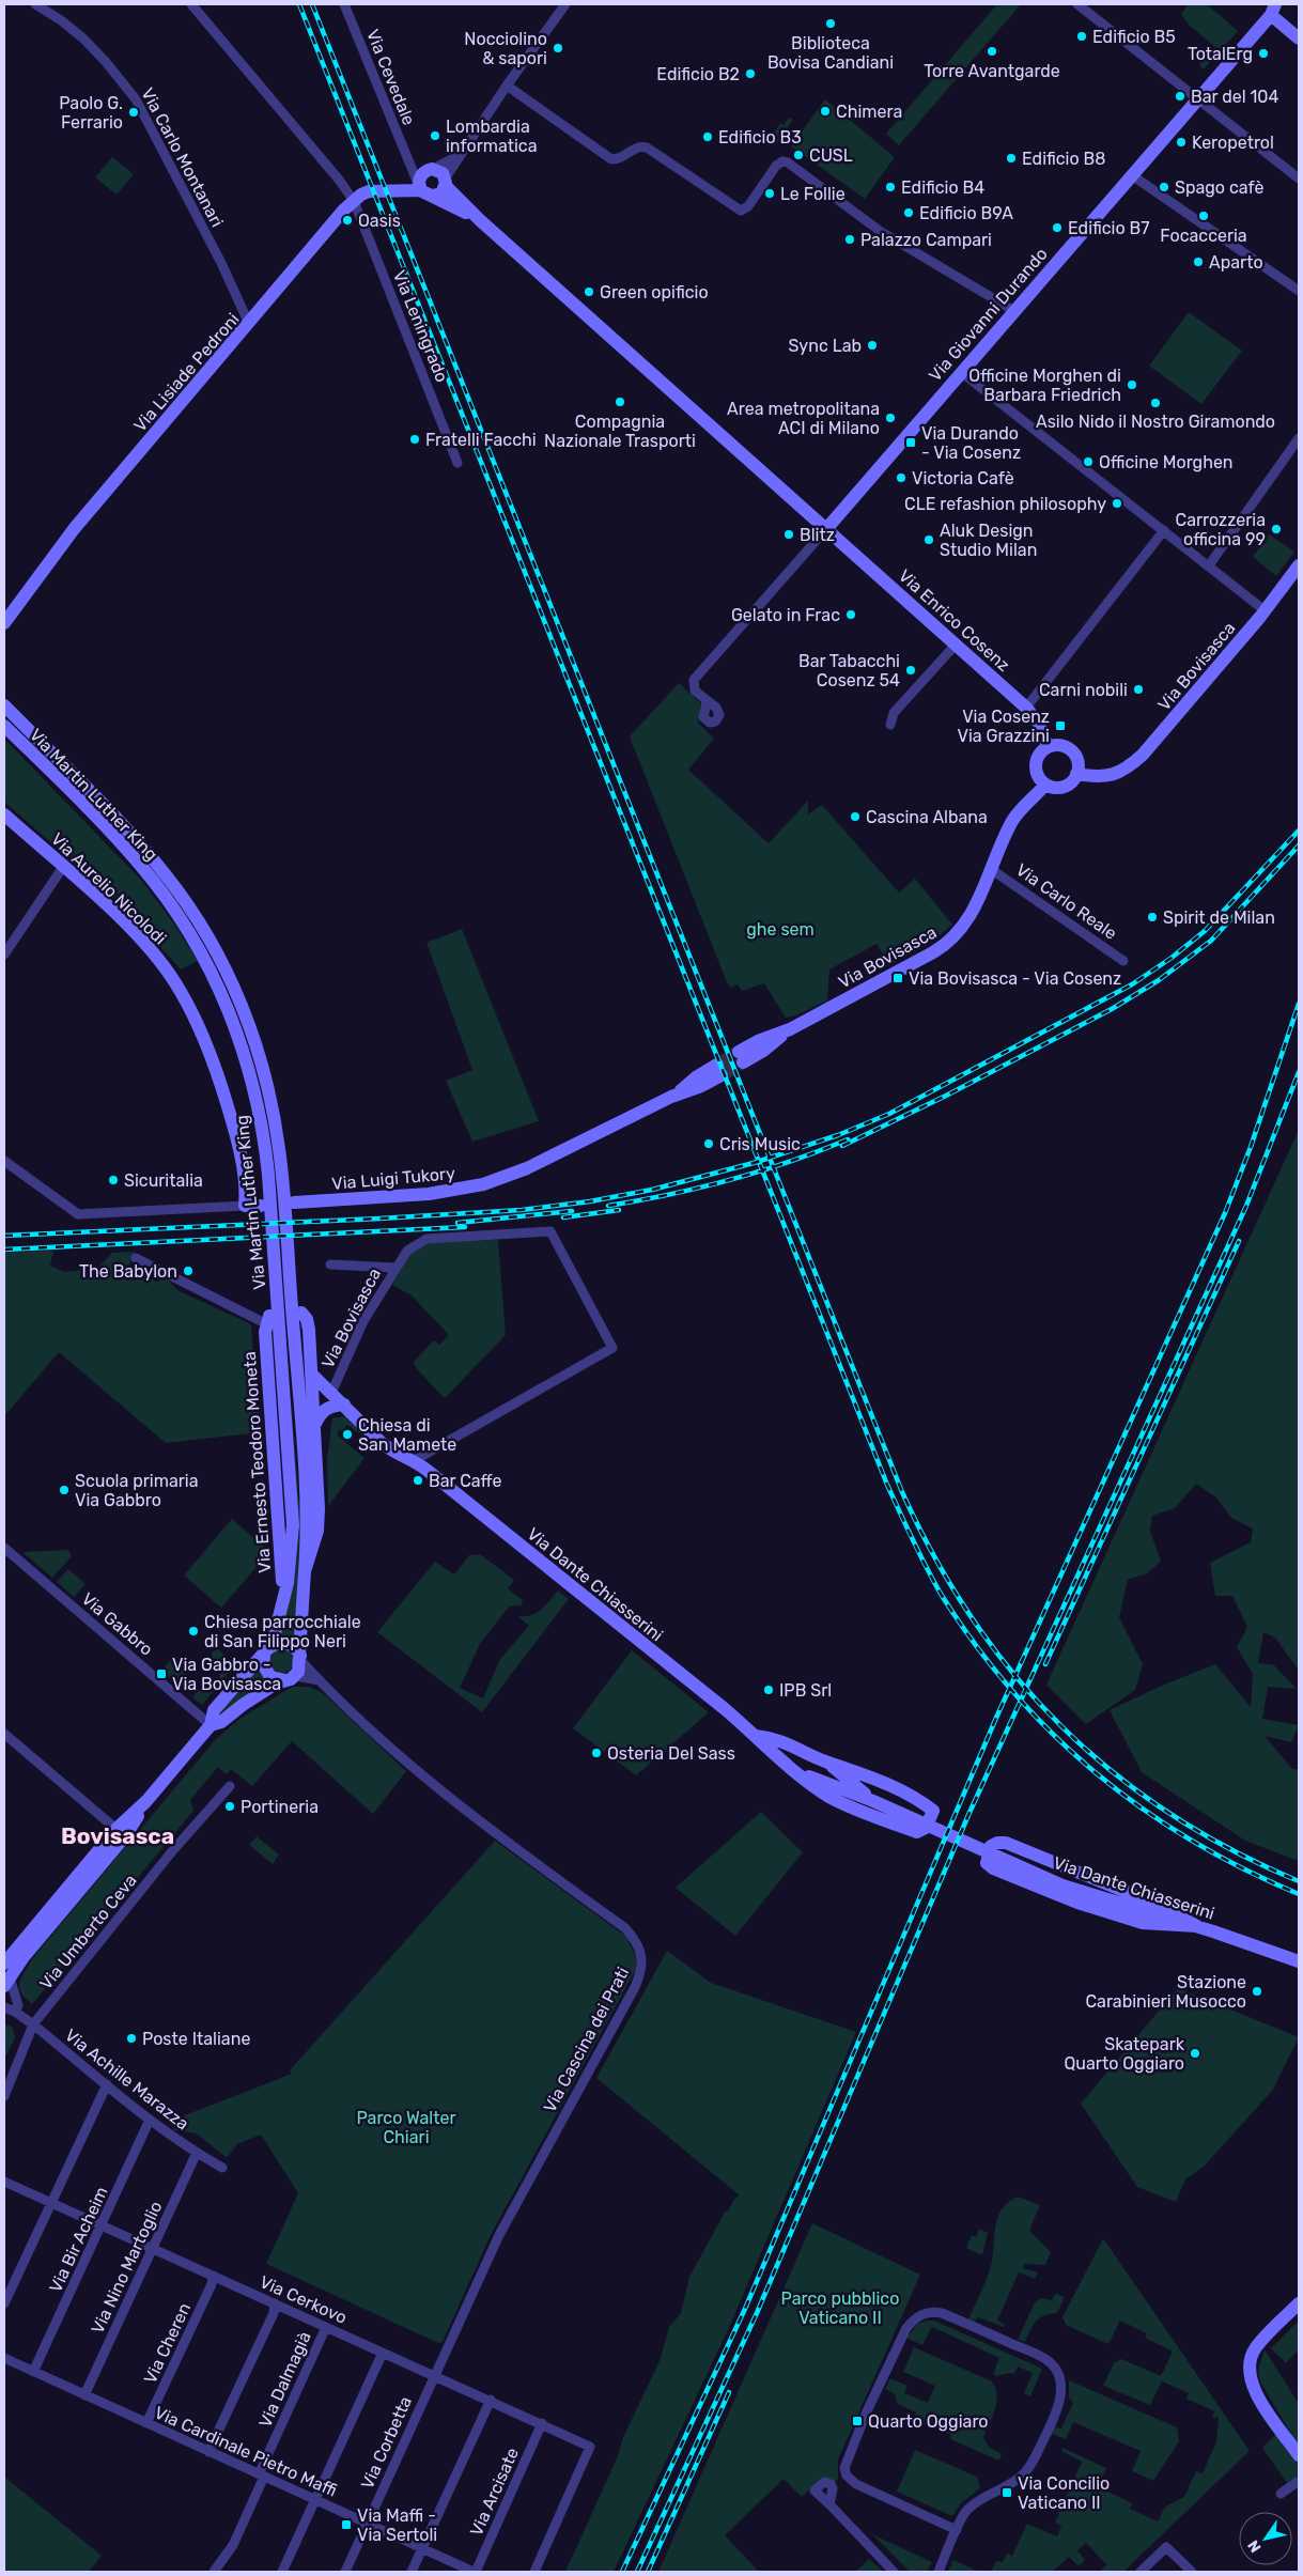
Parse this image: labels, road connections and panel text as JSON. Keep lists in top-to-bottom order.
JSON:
{
  "streets": {
    "street": [
      "Via Cevedale",
      "Via Carlo Montanari",
      "Via Giovanni Durando",
      "Via Leningrado",
      "Via Lisiade Pedroni",
      "Via Enrico Cosenz",
      "Via Bovisasca",
      "Via Martin Luther King",
      "Via Aurelio Nicolodi",
      "Via Carlo Reale",
      "Via Luigi Tukory",
      "Via Ernesto Teodoro Moneta",
      "Via Dante Chiasserini",
      "Via Gabbro",
      "Via Umberto Ceva",
      "Via Cascina dei Prati",
      "Via Achille Marazza",
      "Via Bir Acheim",
      "Via Nino Martoglio",
      "Via Cerkovo",
      "Via Cheren",
      "Via Dalmagià",
      "Via Corbetta",
      "Via Cardinale Pietro Maffi",
      "Via Arcisate"
    ]
  },
  "crossings": [
    ["Via Cevedale", "Via Lisiade Pedroni"],
    ["Via Cevedale", "Via Enrico Cosenz"],
    ["Via Carlo Montanari", "Via Lisiade Pedroni"],
    ["Via Giovanni Durando", "Via Enrico Cosenz"],
    ["Via Leningrado", "Via Lisiade Pedroni"],
    ["Via Lisiade Pedroni", "Via Enrico Cosenz"],
    ["Via Enrico Cosenz", "Via Bovisasca"],
    ["Via Bovisasca", "Via Martin Luther King"],
    ["Via Bovisasca", "Via Carlo Reale"],
    ["Via Bovisasca", "Via Dante Chiasserini"],
    ["Via Bovisasca", "Via Cascina dei Prati"],
    ["Via Martin Luther King", "Via Ernesto Teodoro Moneta"],
    ["Via Umberto Ceva", "Via Achille Marazza"],
    ["Via Cascina dei Prati", "Via Cerkovo"],
    ["Via Cascina dei Prati", "Via Corbetta"],
    ["Via Achille Marazza", "Via Bir Acheim"],
    ["Via Achille Marazza", "Via Nino Martoglio"],
    ["Via Bir Acheim", "Via Cerkovo"],
    ["Via Bir Acheim", "Via Cardinale Pietro Maffi"],
    ["Via Nino Martoglio", "Via Cerkovo"],
    ["Via Nino Martoglio", "Via Cardinale Pietro Maffi"],
    ["Via Cerkovo", "Via Cheren"],
    ["Via Cerkovo", "Via Dalmagià"],
    ["Via Cerkovo", "Via Corbetta"],
    ["Via Cerkovo", "Via Arcisate"],
    ["Via Cheren", "Via Cardinale Pietro Maffi"],
    ["Via Dalmagià", "Via Cardinale Pietro Maffi"],
    ["Via Corbetta", "Via Cardinale Pietro Maffi"],
    ["Via Cardinale Pietro Maffi", "Via Arcisate"]
  ],
  "districts": ["Bovisasca"],
  "parks": ["ghe sem", "Parco Walter Chiari", "Parco pubblico Vaticano II"],
  "places": {
    "other": [
      "Biblioteca Bovisa Candiani",
      "Edificio B5",
      "Nocciolino & sapori",
      "Torre Avantgarde",
      "TotalErg",
      "Edificio B2",
      "Bar del 104",
      "Chimera",
      "Paolo G. Ferrario",
      "Lombardia informatica",
      "Edificio B3",
      "Keropetrol",
      "CUSL",
      "Edificio B8",
      "Edificio B4",
      "Spago cafè",
      "Le Follie",
      "Edificio B9A",
      "Focacceria",
      "Oasis",
      "Edificio B7",
      "Palazzo Campari",
      "Aparto",
      "Green opificio",
      "Sync Lab",
      "Officine Morghen di Barbara Friedrich",
      "Compagnia Nazionale Trasporti",
      "Asilo Nido il Nostro Giramondo",
      "Area metropolitana ACI di Milano",
      "Fratelli Facchi",
      "Officine Morghen",
      "Victoria Cafè",
      "CLE refashion philosophy",
      "Carrozzeria officina 99",
      "Blitz",
      "Aluk Design Studio Milan",
      "Gelato in Frac",
      "Bar Tabacchi Cosenz 54",
      "Carni nobili",
      "Cascina Albana",
      "Spirit de Milan",
      "Cris Music",
      "Sicuritalia",
      "The Babylon",
      "Chiesa di San Mamete",
      "Bar Caffe",
      "Scuola primaria Via Gabbro",
      "Chiesa parrocchiale di San Filippo Neri",
      "IPB Srl",
      "Osteria Del Sass",
      "Portineria",
      "Stazione Carabinieri Musocco",
      "Poste Italiane",
      "Skatepark Quarto Oggiaro"
    ],
    "transit": [
      "Via Durando - Via Cosenz",
      "Via Cosenz Via Grazzini",
      "Via Bovisasca - Via Cosenz",
      "Via Gabbro - Via Bovisasca",
      "Quarto Oggiaro",
      "Via Concilio Vaticano II",
      "Via Maffi - Via Sertoli"
    ]
  },
  "north": "bottom left"
}
